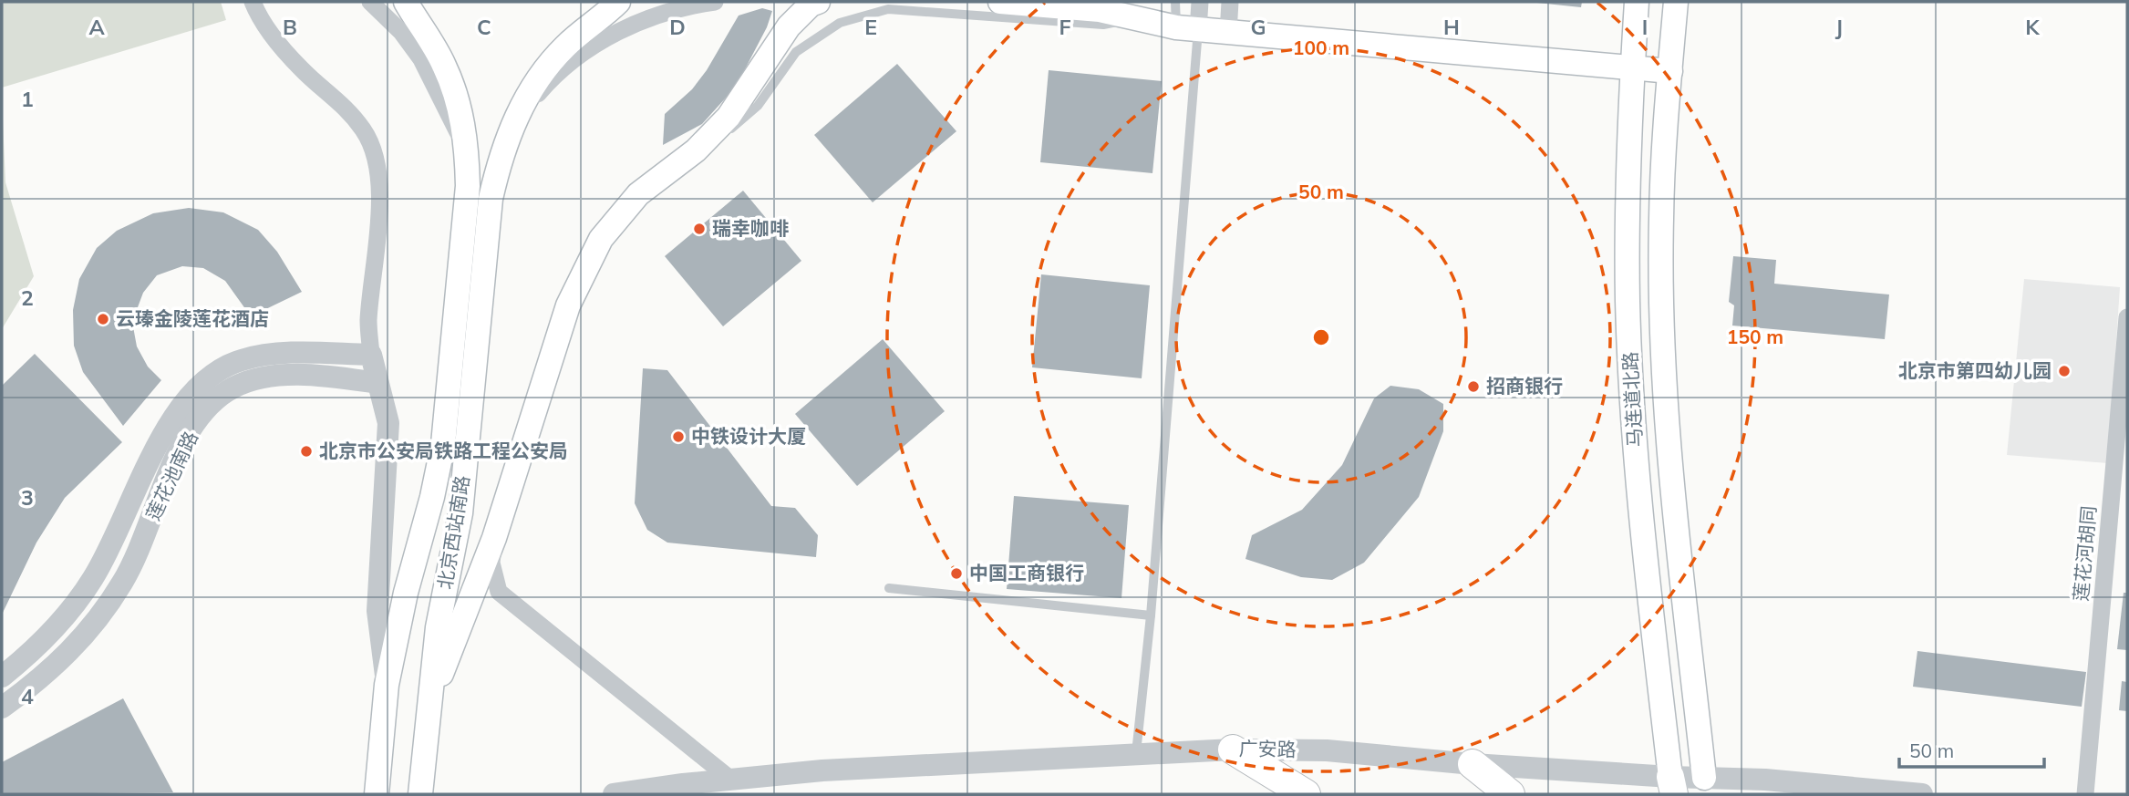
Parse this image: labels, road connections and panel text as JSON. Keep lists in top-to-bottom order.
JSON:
{
  "streets": {
    "main road": ["马连道北路", "北京西站南路"],
    "street": ["莲花池南路", "莲花河胡同", "广安路"]
  },
  "crossings": [
    ["马连道北路", "广安路"]
  ],
  "places": [
    "瑞幸咖啡",
    "云瑧金陵莲花酒店",
    "北京市第四幼儿园",
    "招商银行",
    "中铁设计大厦",
    "北京市公安局铁路工程公安局",
    "中国工商银行"
  ],
  "scale_bar": "50 m",
  "grid": {
    "columns": [
      "A",
      "B",
      "C",
      "D",
      "E",
      "F",
      "G",
      "H",
      "I",
      "J",
      "K"
    ],
    "rows": [
      "1",
      "2",
      "3",
      "4"
    ]
  },
  "rings": ["100 m", "50 m", "150 m"]
}
